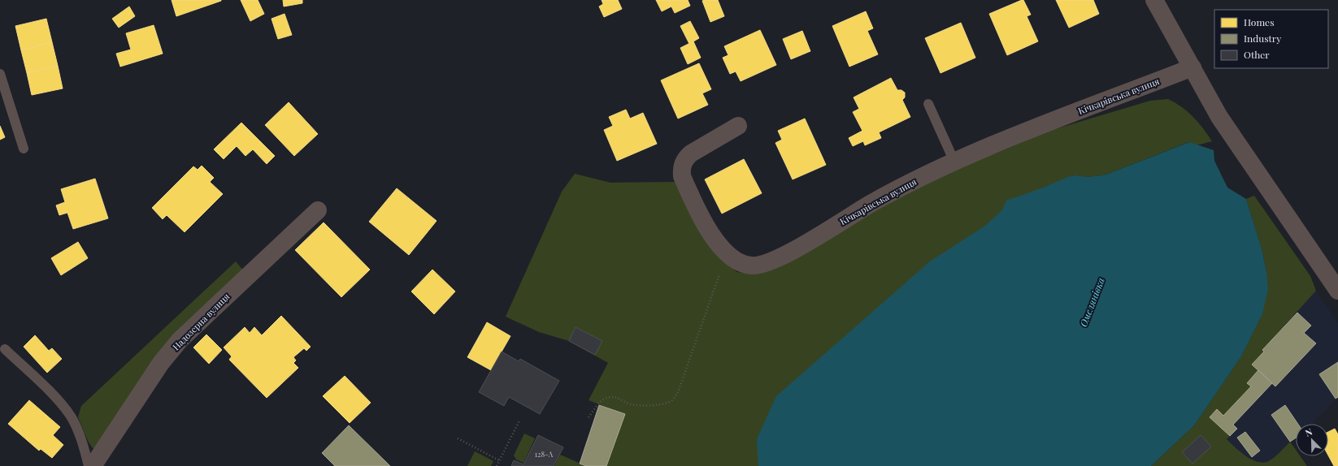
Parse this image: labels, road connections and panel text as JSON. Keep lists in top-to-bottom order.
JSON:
{
  "streets": {
    "street": ["Кічкарівська вулиця", "Надозерна вулиця"]
  },
  "water": ["Омелянівка"],
  "house_numbers": ["128-А"],
  "legend": ["Homes", "Industry", "Other"],
  "north": "top left"
}
